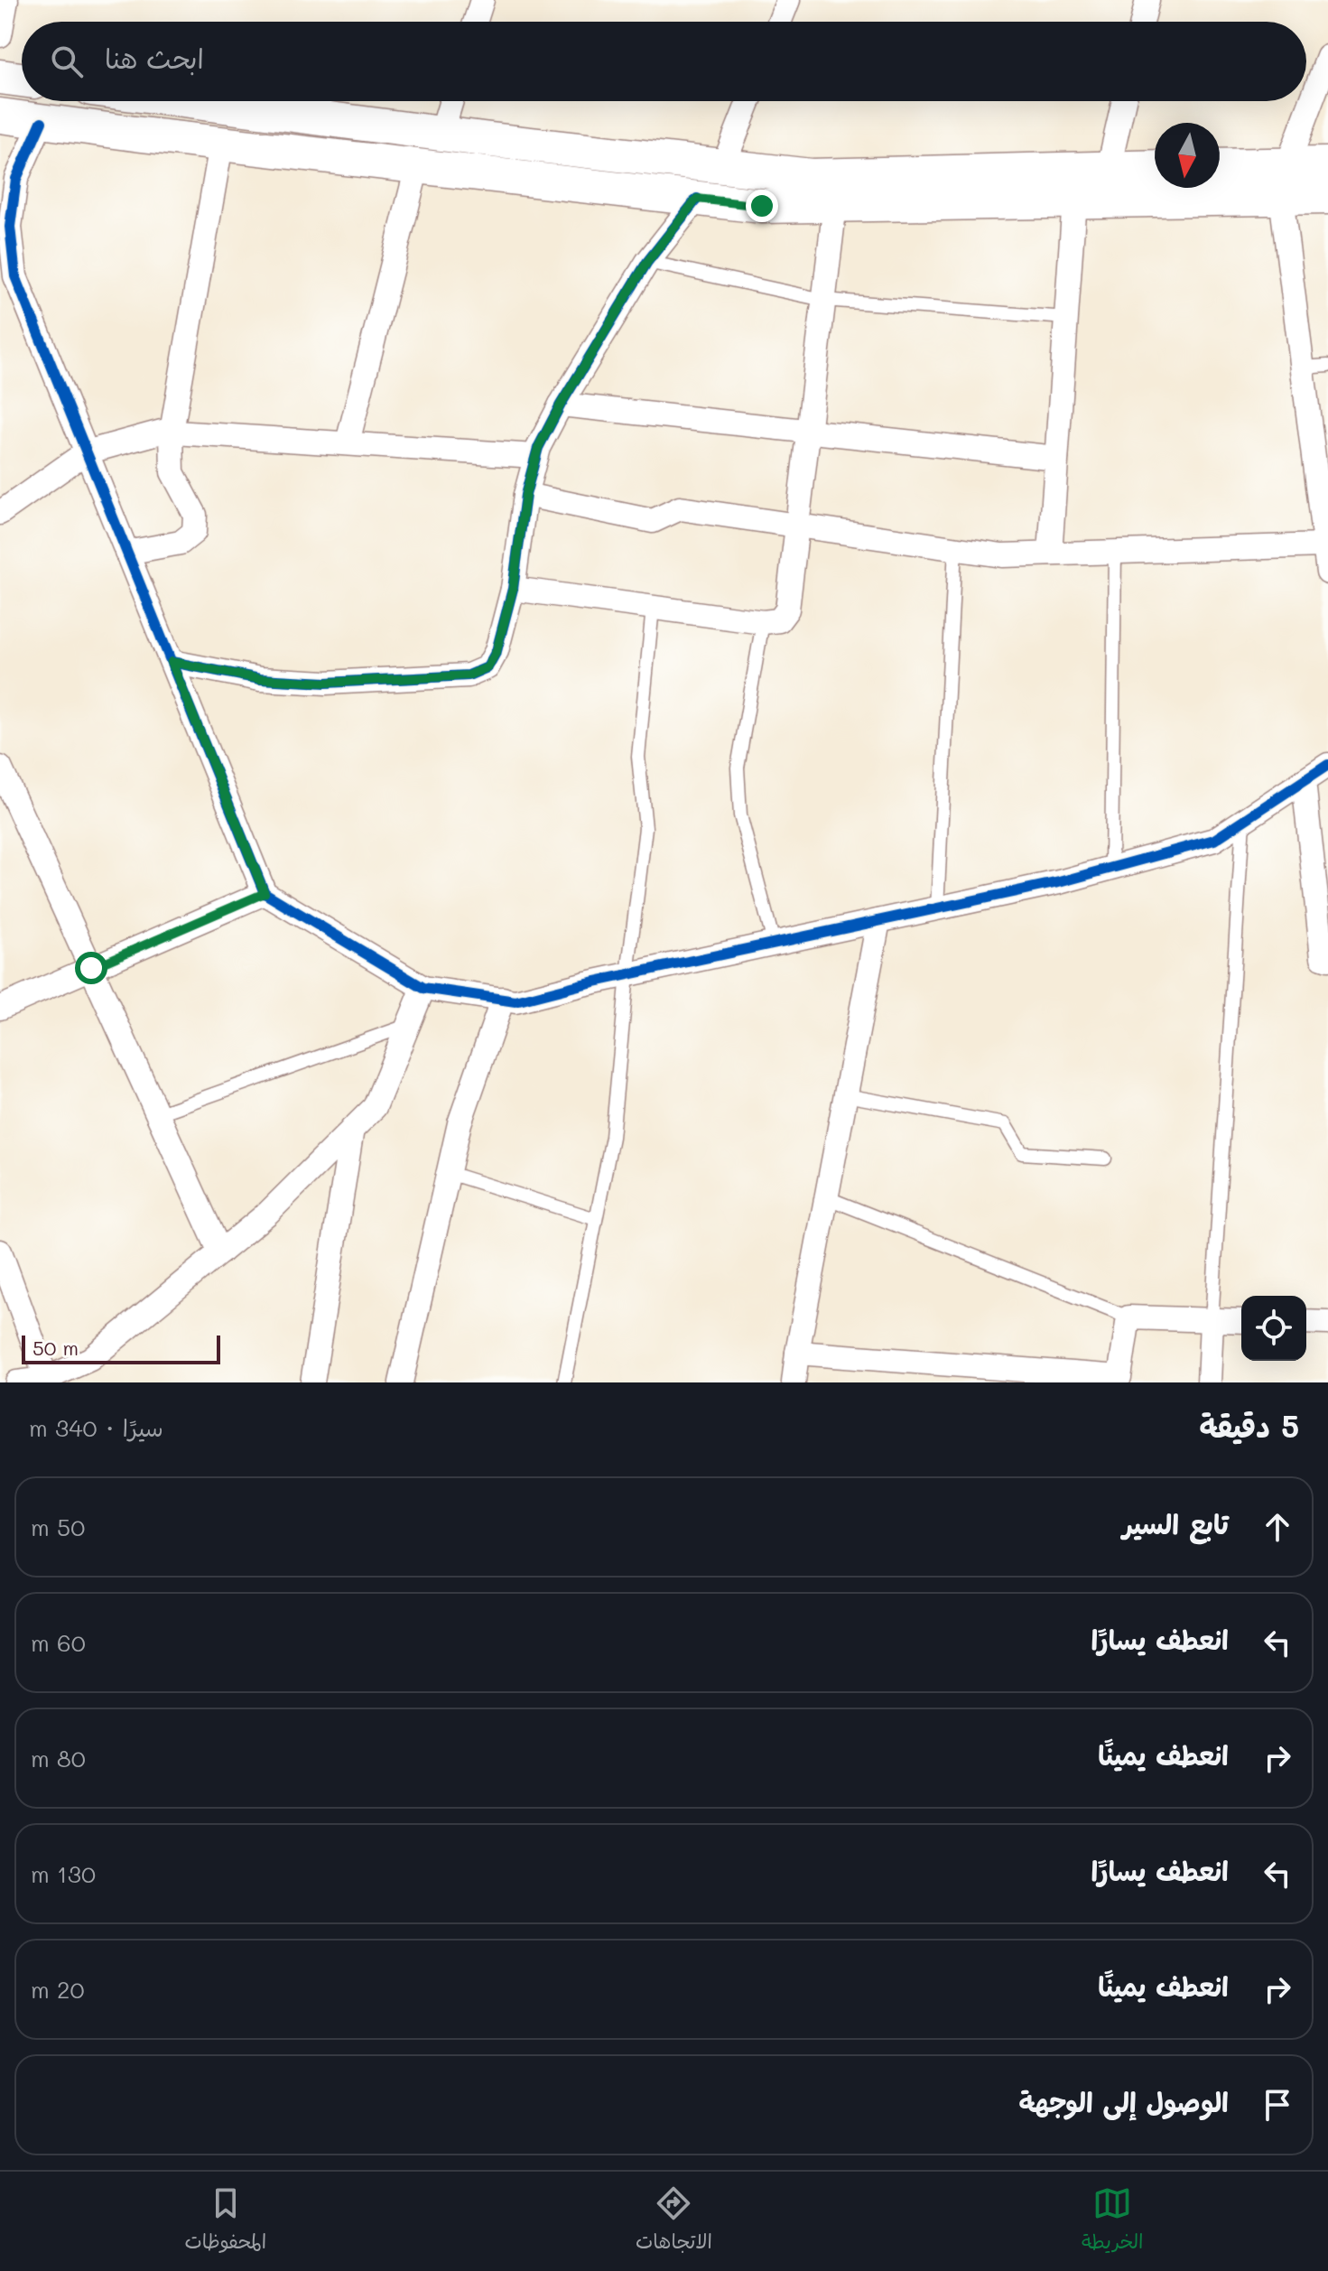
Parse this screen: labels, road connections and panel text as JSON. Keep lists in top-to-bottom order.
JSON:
{
  "scale_bar": "50 m",
  "north": "bottom",
  "page": {
    "search": "ابحث هنا",
    "scale": "50 m",
    "heading": ["5 دقيقة", "سيرًا · 340 m"],
    "list": [
      ["تابع السير", "50 m"],
      ["انعطف يسارًا", "60 m"],
      ["انعطف يمينًا", "80 m"],
      ["انعطف يسارًا", "130 m"],
      ["انعطف يمينًا", "20 m"],
      "الوصول إلى الوجهة"
    ],
    "nav": ["الخريطة", "الاتجاهات", "المحفوظات"]
  }
}
